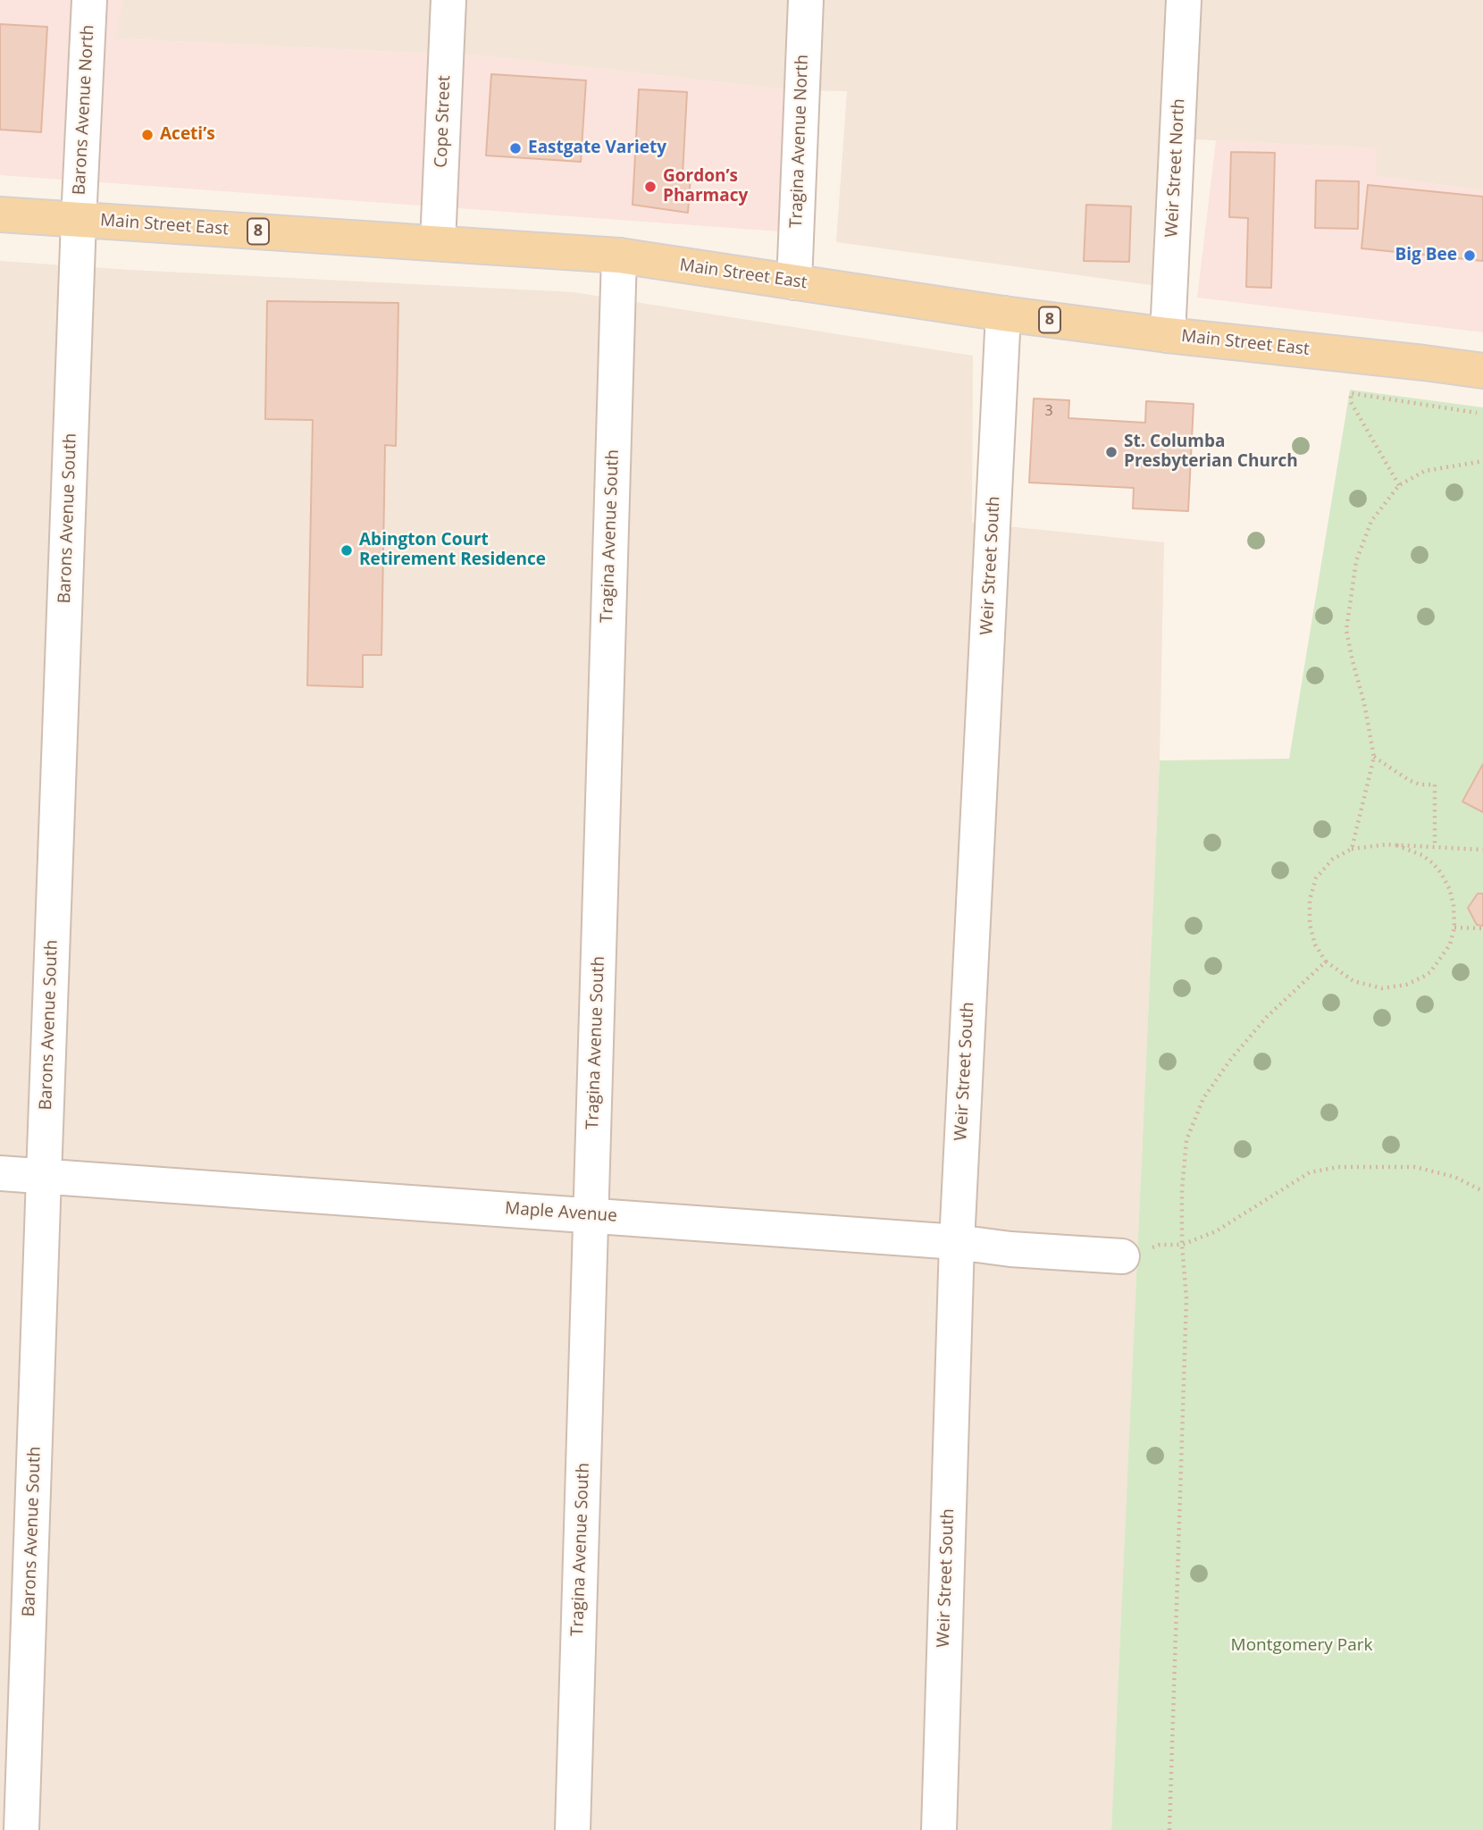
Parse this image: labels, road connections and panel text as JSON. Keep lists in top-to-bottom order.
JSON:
{
  "streets": {
    "main road": ["Main Street East", "8"],
    "street": [
      "Barons Avenue North",
      "Cope Street",
      "Tragina Avenue North",
      "Weir Street North",
      "Barons Avenue South",
      "Tragina Avenue South",
      "Weir Street South",
      "Maple Avenue"
    ]
  },
  "crossings": [
    ["Barons Avenue North", "Main Street East"],
    ["Barons Avenue North", "Barons Avenue South"],
    ["Cope Street", "Main Street East"],
    ["Tragina Avenue North", "Main Street East"],
    ["Weir Street North", "Main Street East"],
    ["Main Street East", "Barons Avenue South"],
    ["Main Street East", "Tragina Avenue South"],
    ["Main Street East", "Weir Street South"],
    ["Barons Avenue South", "Maple Avenue"],
    ["Tragina Avenue South", "Maple Avenue"],
    ["Weir Street South", "Maple Avenue"]
  ],
  "parks": ["Montgomery Park"],
  "places": [
    "Aceti’s",
    "Eastgate Variety",
    "Gordon’s Pharmacy",
    "Big Bee",
    "St. Columba Presbyterian Church",
    "Abington Court Retirement Residence"
  ],
  "house_numbers": ["3"]
}
